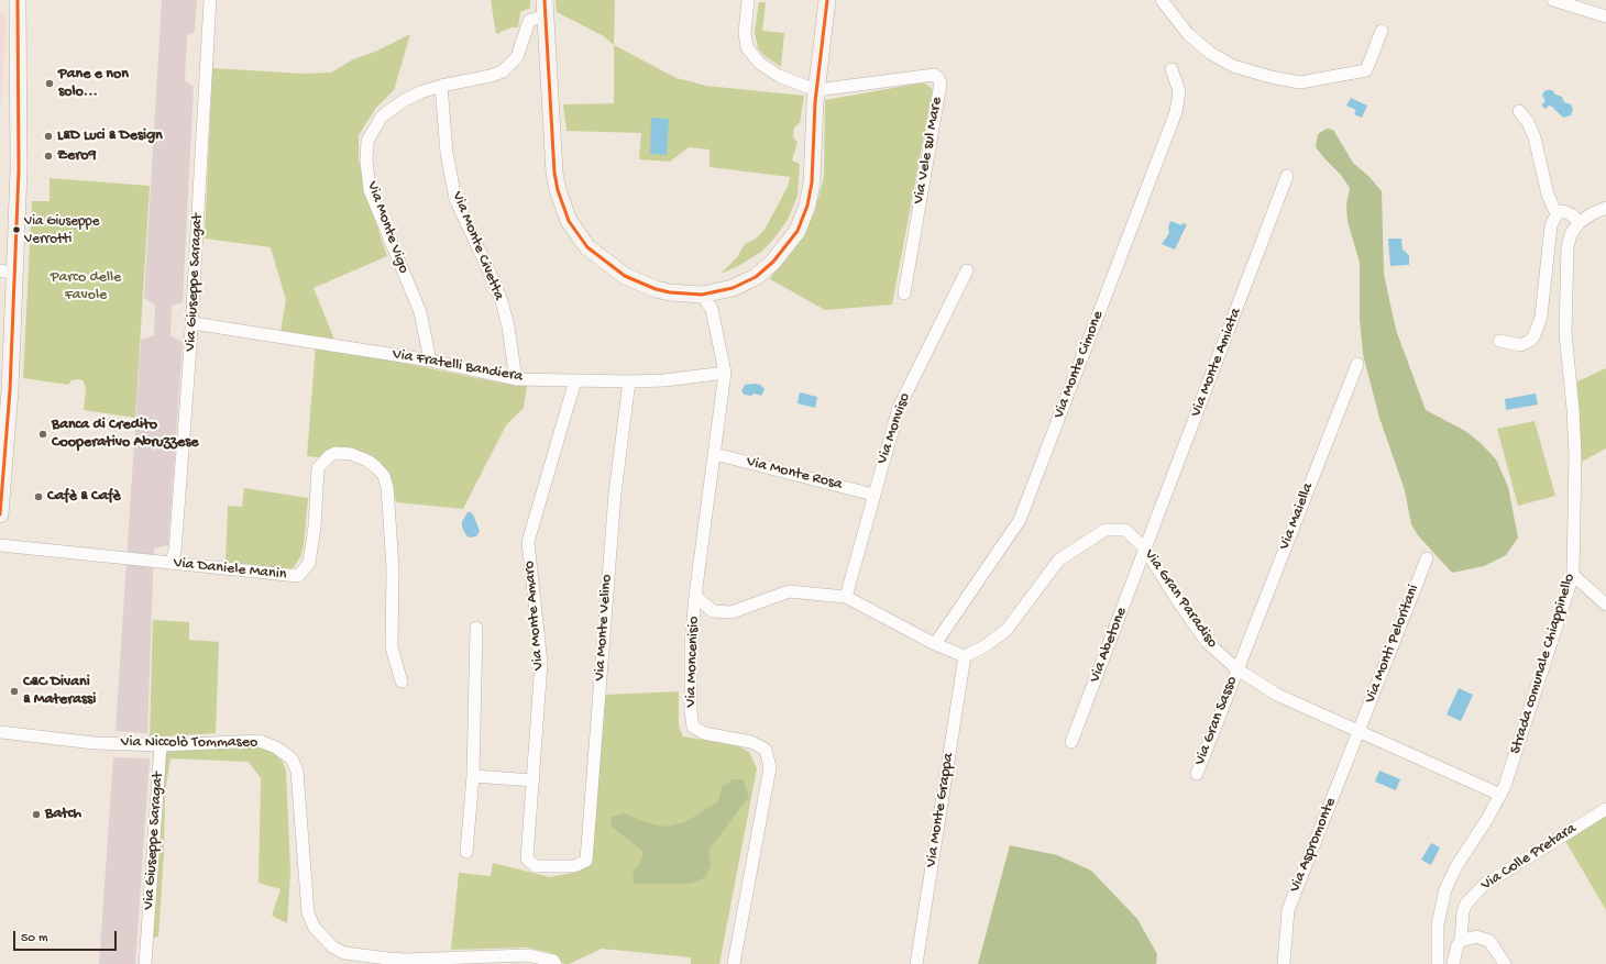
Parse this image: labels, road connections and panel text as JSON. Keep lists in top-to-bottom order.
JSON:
{
  "streets": {
    "street": [
      "Via Vele sul Mare",
      "Via Monte Vigo",
      "Via Monte Civetta",
      "Via Giuseppe Saragat",
      "Via Monte Amiata",
      "Via Monte Cimone",
      "Via Fratelli Bandiera",
      "Via Monviso",
      "Via Monte Rosa",
      "Via Maiella",
      "Via Daniele Manin",
      "Via Gran Paradiso",
      "Via Monte Amaro",
      "Via Monte Velino",
      "Via Monti Peloritani",
      "Via Abetone",
      "Via Moncenisio",
      "Strada comunale Chiappinello",
      "Via Gran Sasso",
      "Via Niccolò Tommaseo",
      "Via Monte Grappa",
      "Via Aspromonte",
      "Via Colle Pretara"
    ]
  },
  "crossings": [
    ["Via Monte Vigo", "Via Monte Civetta"],
    ["Via Monte Vigo", "Via Fratelli Bandiera"],
    ["Via Monte Civetta", "Via Fratelli Bandiera"],
    ["Via Giuseppe Saragat", "Via Fratelli Bandiera"],
    ["Via Giuseppe Saragat", "Via Daniele Manin"],
    ["Via Giuseppe Saragat", "Via Niccolò Tommaseo"],
    ["Via Monte Amiata", "Via Gran Paradiso"],
    ["Via Monte Amiata", "Via Abetone"],
    ["Via Fratelli Bandiera", "Via Monte Amaro"],
    ["Via Fratelli Bandiera", "Via Monte Velino"],
    ["Via Fratelli Bandiera", "Via Moncenisio"],
    ["Via Monviso", "Via Monte Rosa"],
    ["Via Monte Rosa", "Via Moncenisio"],
    ["Via Maiella", "Via Gran Paradiso"],
    ["Via Maiella", "Via Gran Sasso"],
    ["Via Gran Paradiso", "Via Monti Peloritani"],
    ["Via Gran Paradiso", "Via Abetone"],
    ["Via Gran Paradiso", "Strada comunale Chiappinello"],
    ["Via Gran Paradiso", "Via Gran Sasso"],
    ["Via Gran Paradiso", "Via Monte Grappa"],
    ["Via Gran Paradiso", "Via Aspromonte"],
    ["Via Monte Amaro", "Via Monte Velino"],
    ["Via Monti Peloritani", "Via Aspromonte"]
  ],
  "parks": ["Parco delle Favole"],
  "places": [
    "Pane e non solo...",
    "L&D Luci & Design",
    "Zero9",
    "Via Giuseppe Verrotti",
    "Banca di Credito Cooperativo Abruzzese",
    "Cafè & Cafè",
    "C&C Divani & Materassi",
    "Batch"
  ],
  "scale_bar": "50 m"
}
